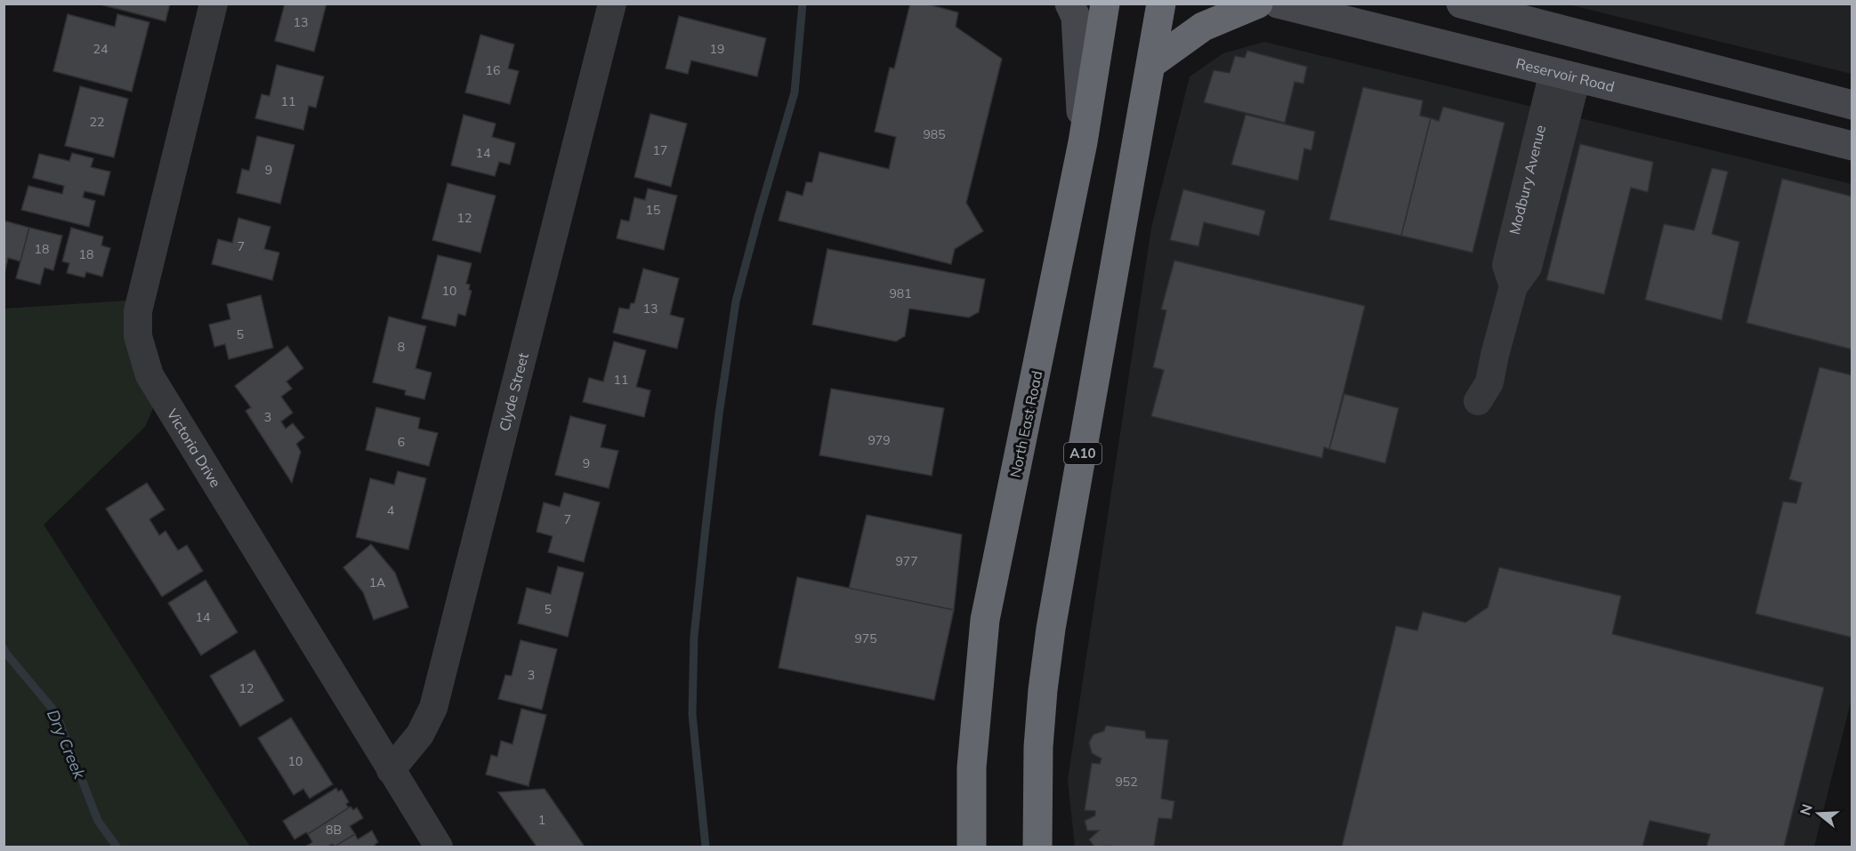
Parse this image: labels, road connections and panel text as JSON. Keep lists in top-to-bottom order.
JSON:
{
  "streets": {
    "highway": ["North East Road", "A10"],
    "main road": ["Reservoir Road"],
    "street": ["Modbury Avenue", "Clyde Street", "Victoria Drive"]
  },
  "crossings": [
    ["Reservoir Road", "Modbury Avenue"],
    ["Clyde Street", "Victoria Drive"]
  ],
  "water": ["Dry Creek"],
  "house_numbers": [
    "13",
    "24",
    "19",
    "16",
    "11",
    "22",
    "985",
    "17",
    "14",
    "9",
    "15",
    "12",
    "7",
    "18",
    "18",
    "10",
    "981",
    "13",
    "5",
    "8",
    "11",
    "3",
    "979",
    "6",
    "9",
    "4",
    "7",
    "977",
    "1A",
    "5",
    "14",
    "975",
    "3",
    "12",
    "10",
    "952",
    "1",
    "8B"
  ],
  "north": "left"
}
